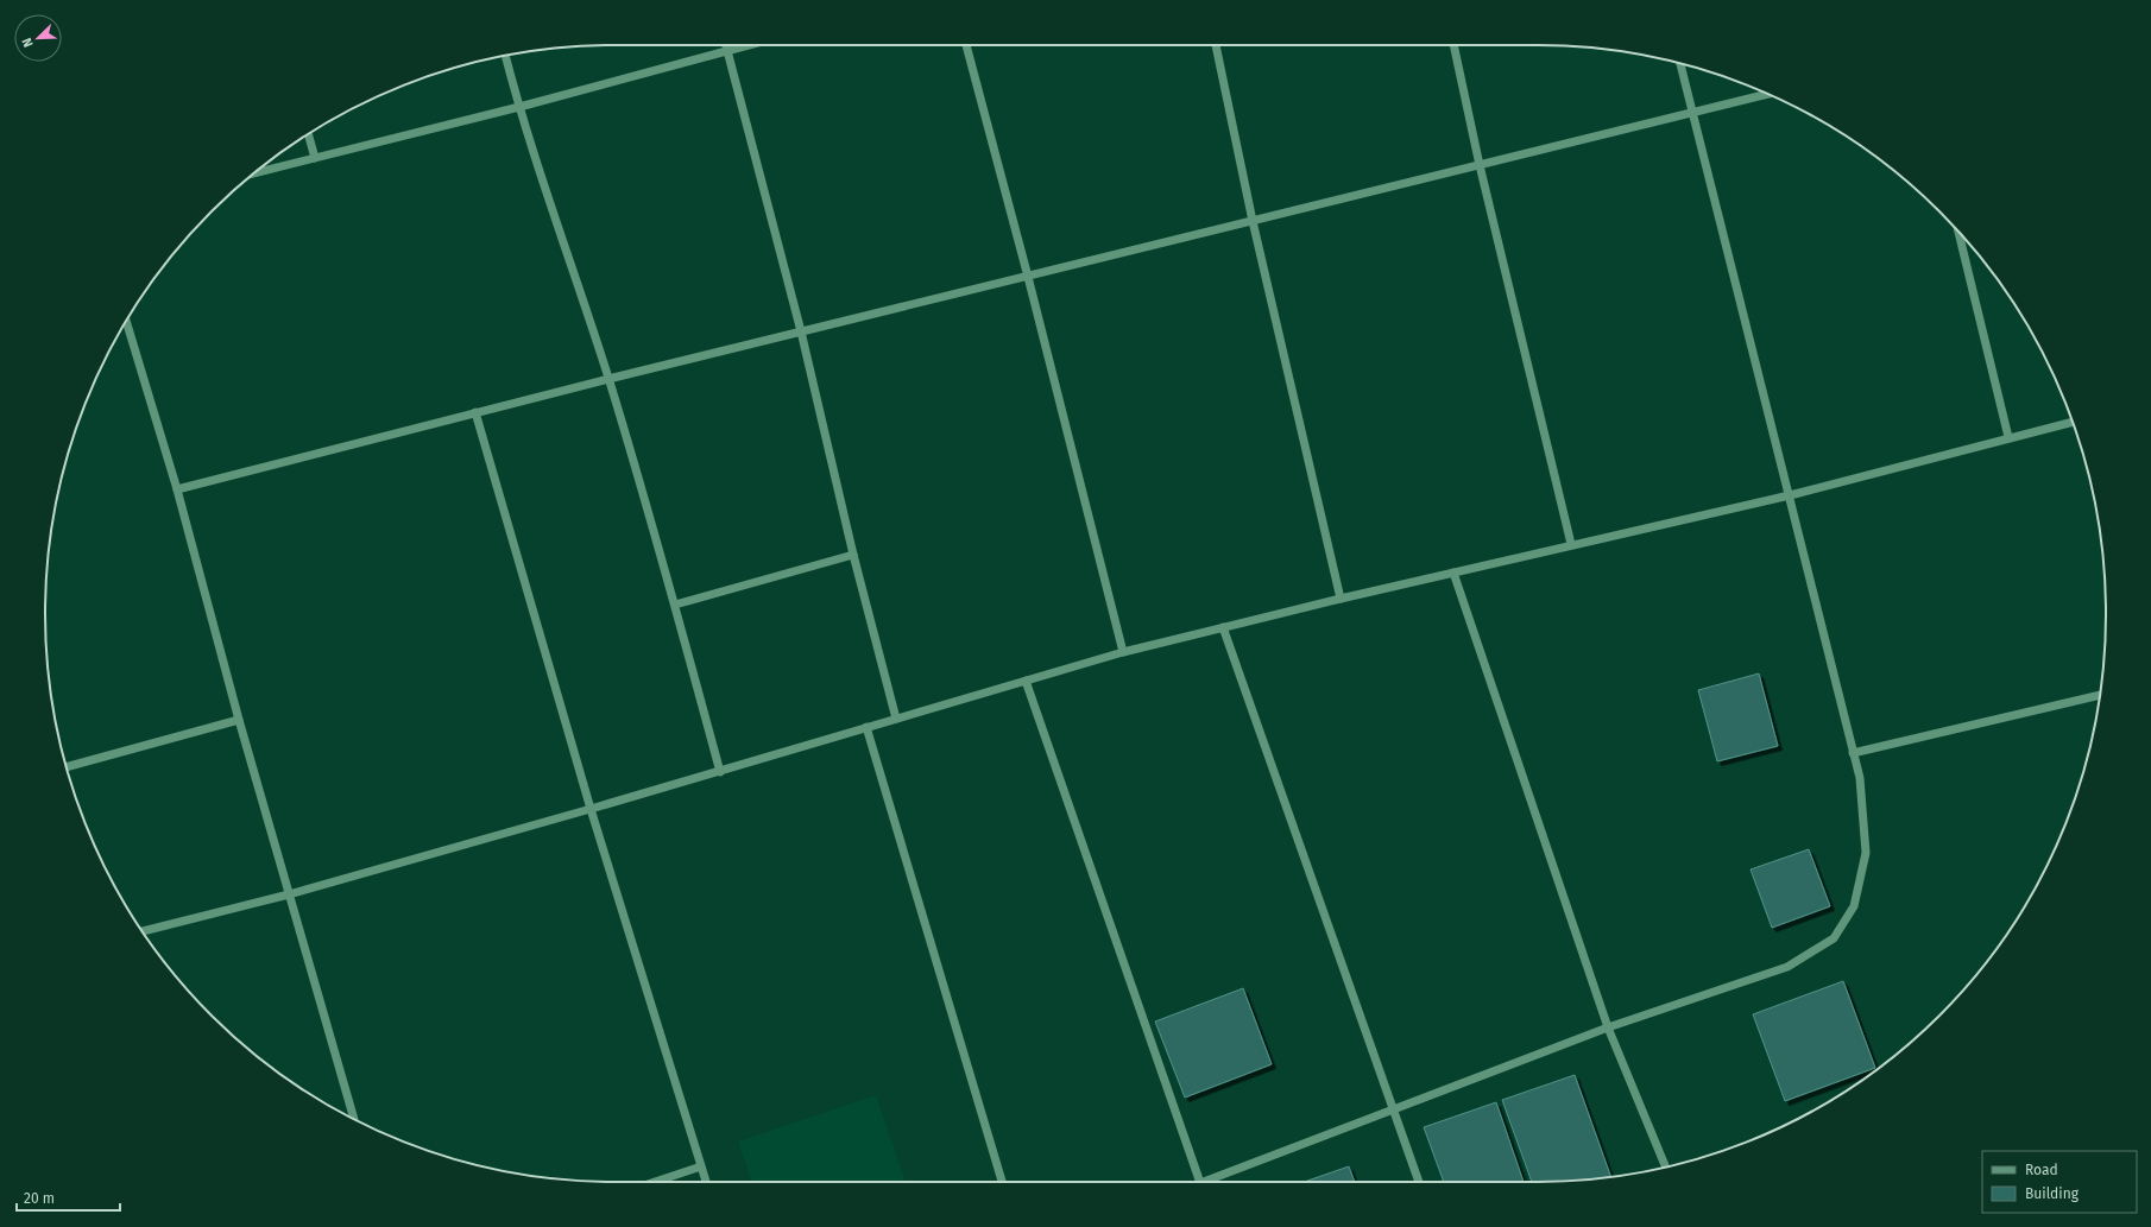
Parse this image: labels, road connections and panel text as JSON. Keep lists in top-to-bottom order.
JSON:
{
  "legend": ["Road", "Building"],
  "scale_bar": "20 m",
  "north": "bottom left"
}
